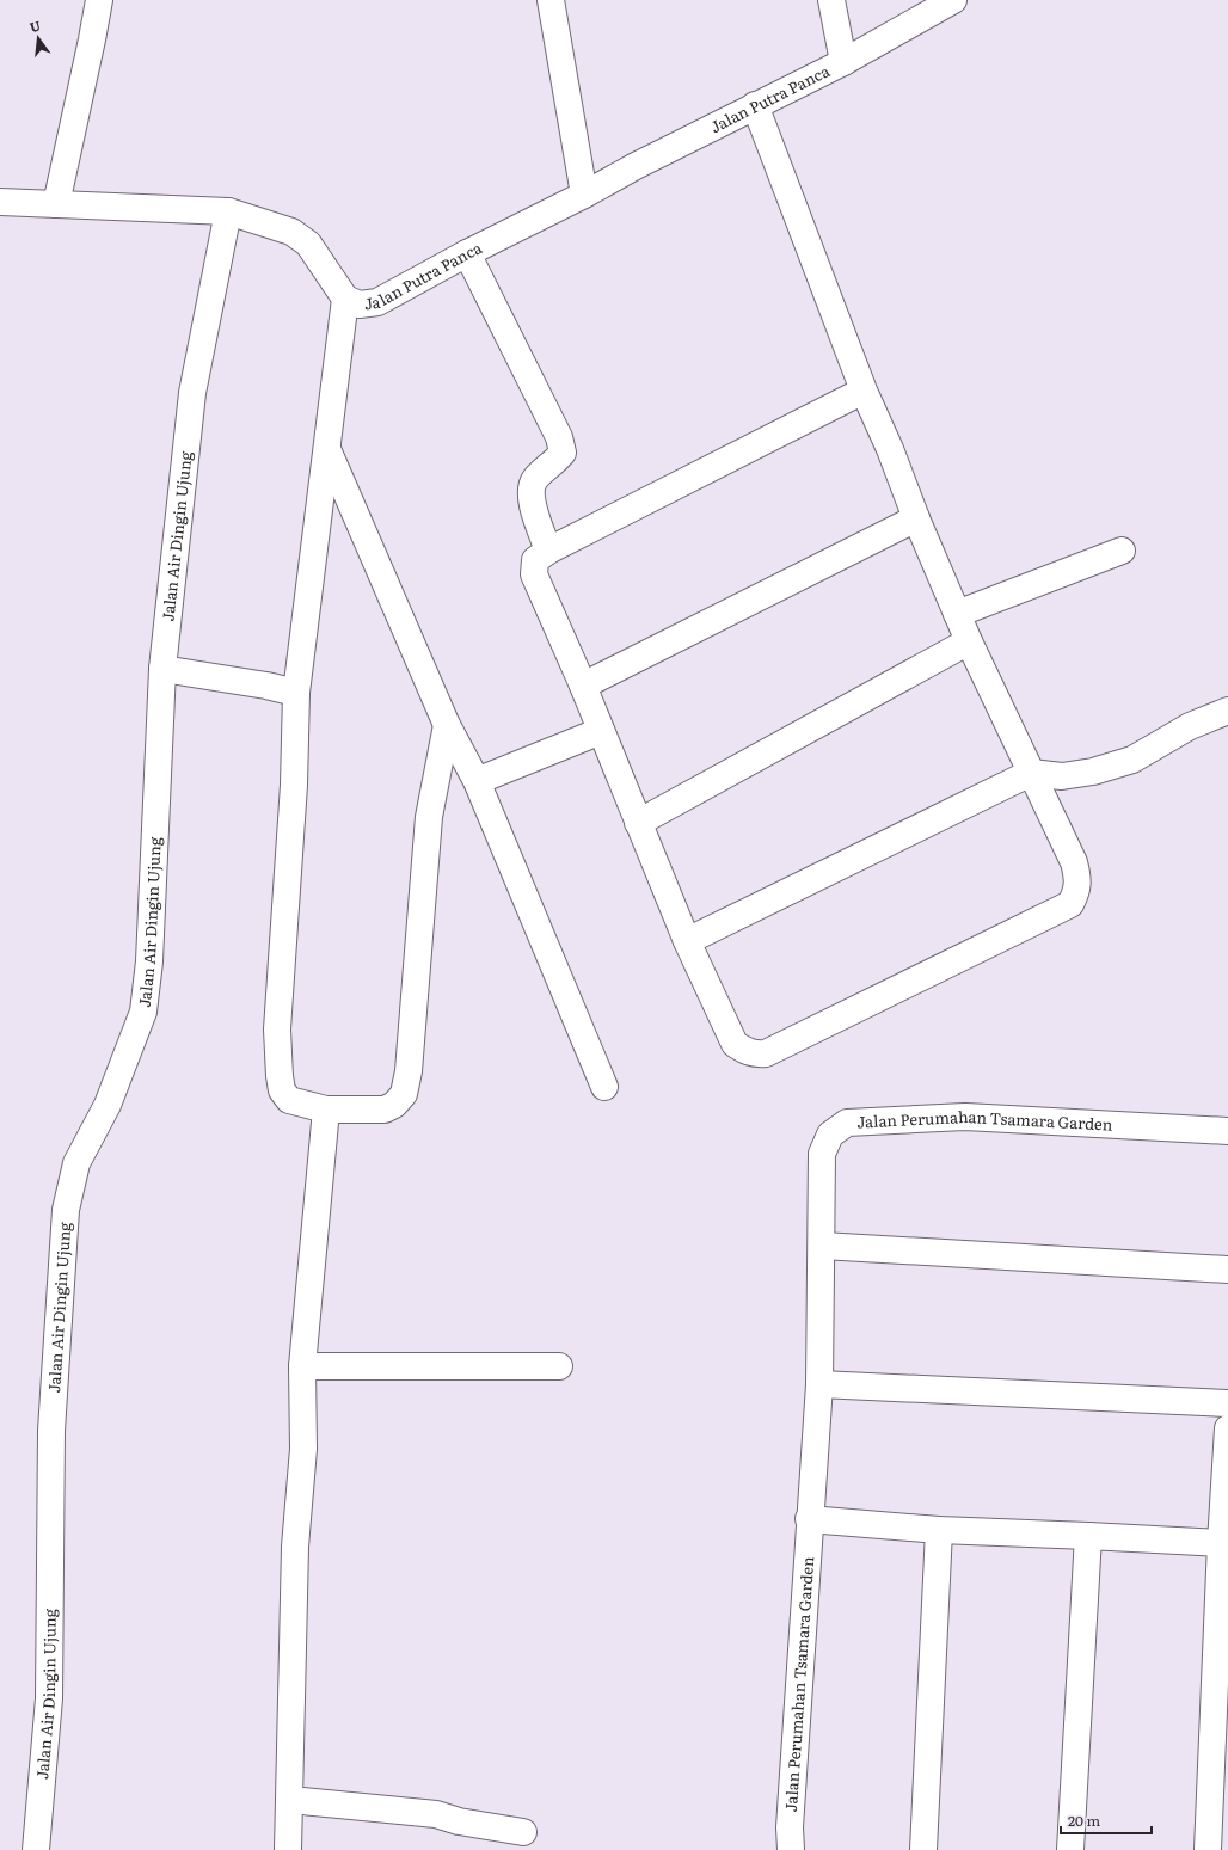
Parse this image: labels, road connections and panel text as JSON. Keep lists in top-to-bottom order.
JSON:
{
  "streets": {
    "street": ["Jalan Putra Panca", "Jalan Air Dingin Ujung", "Jalan Perumahan Tsamara Garden"]
  },
  "crossings": [
    ["Jalan Putra Panca", "Jalan Air Dingin Ujung"]
  ],
  "scale_bar": "20 m",
  "north": "top"
}
